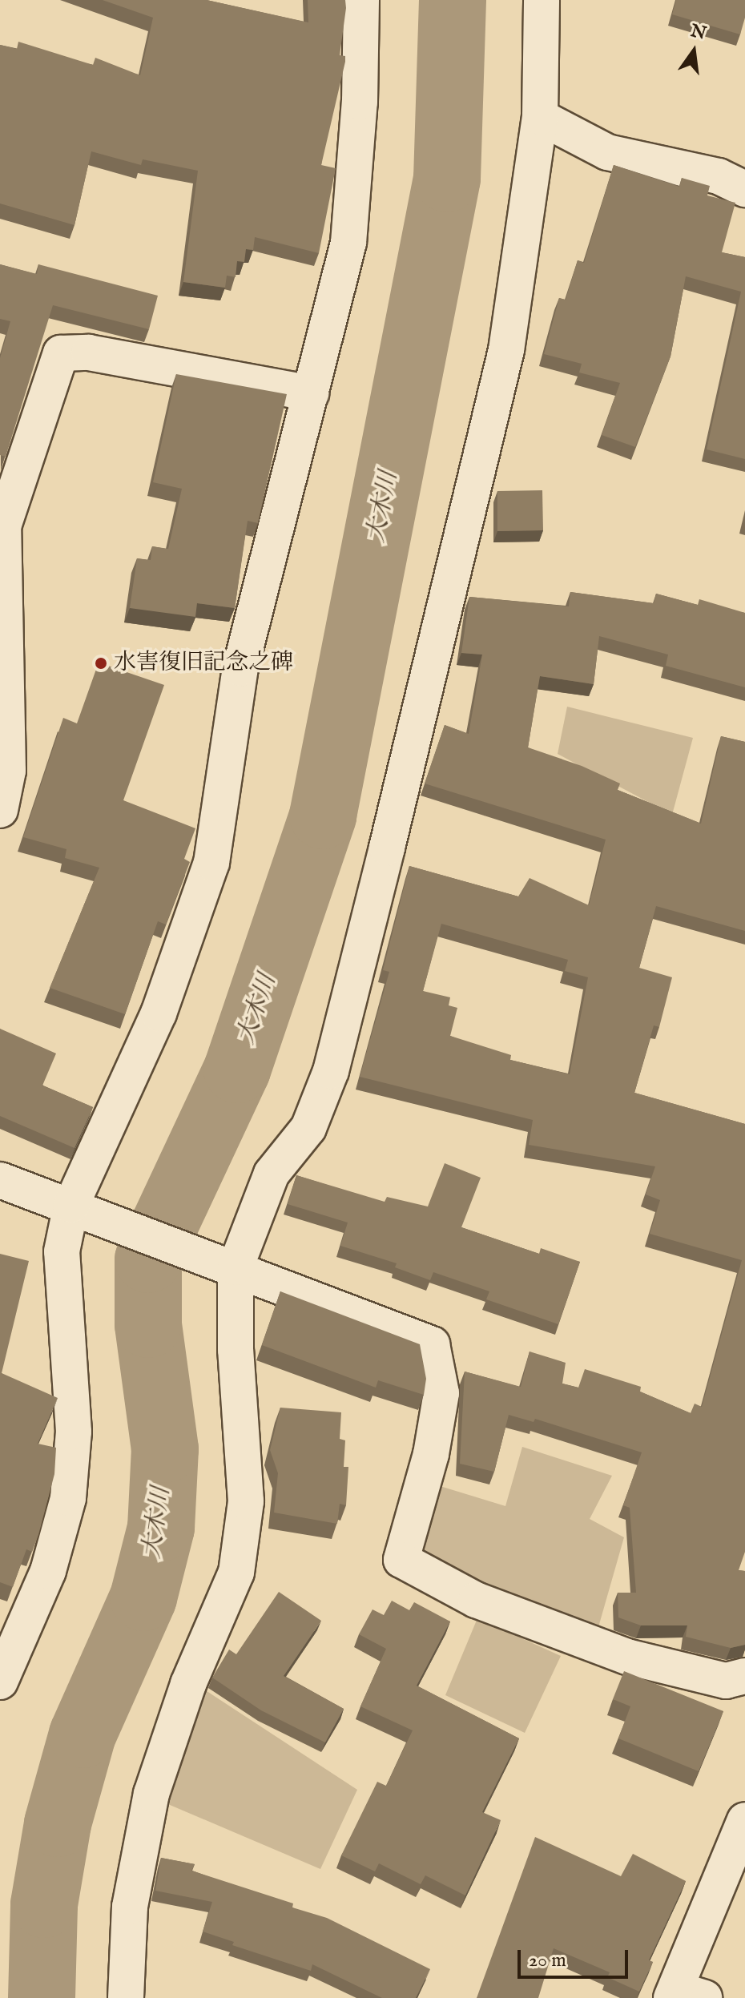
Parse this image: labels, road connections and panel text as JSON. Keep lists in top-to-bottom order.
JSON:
{
  "water": ["大木川"],
  "places": ["水害復旧記念之碑"],
  "scale_bar": "20 m",
  "north": "top"
}
